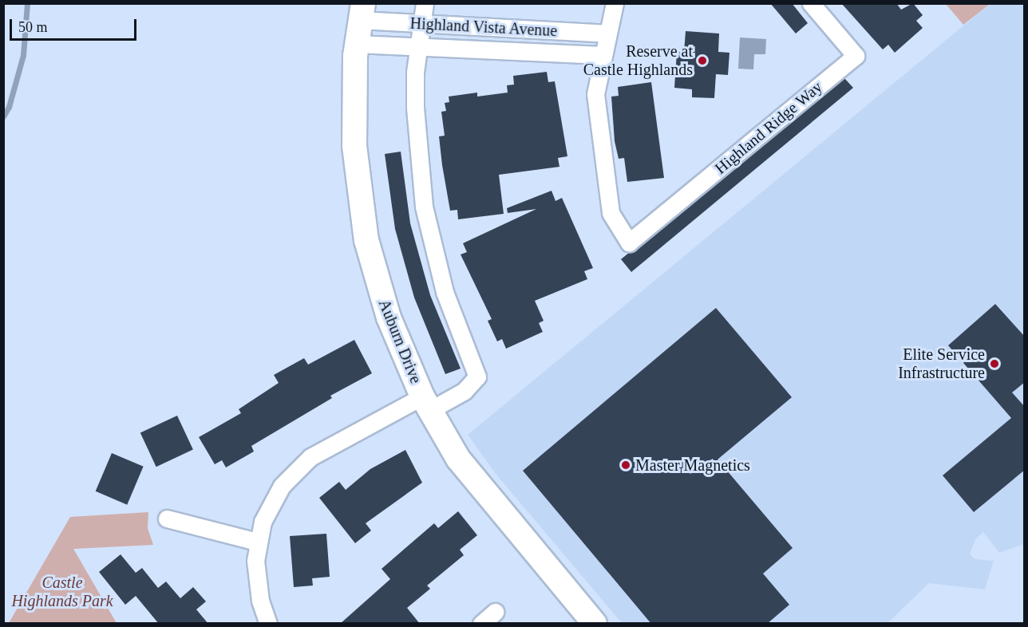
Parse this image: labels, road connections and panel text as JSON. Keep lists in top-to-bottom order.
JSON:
{
  "streets": {
    "street": ["Highland Vista Avenue", "Highland Ridge Way", "Auburn Drive"]
  },
  "crossings": [
    ["Highland Vista Avenue", "Highland Ridge Way"],
    ["Highland Vista Avenue", "Auburn Drive"]
  ],
  "parks": ["Castle Highlands Park"],
  "places": ["Reserve at Castle Highlands", "Elite Service Infrastructure", "Master Magnetics"],
  "scale_bar": "50 m"
}
